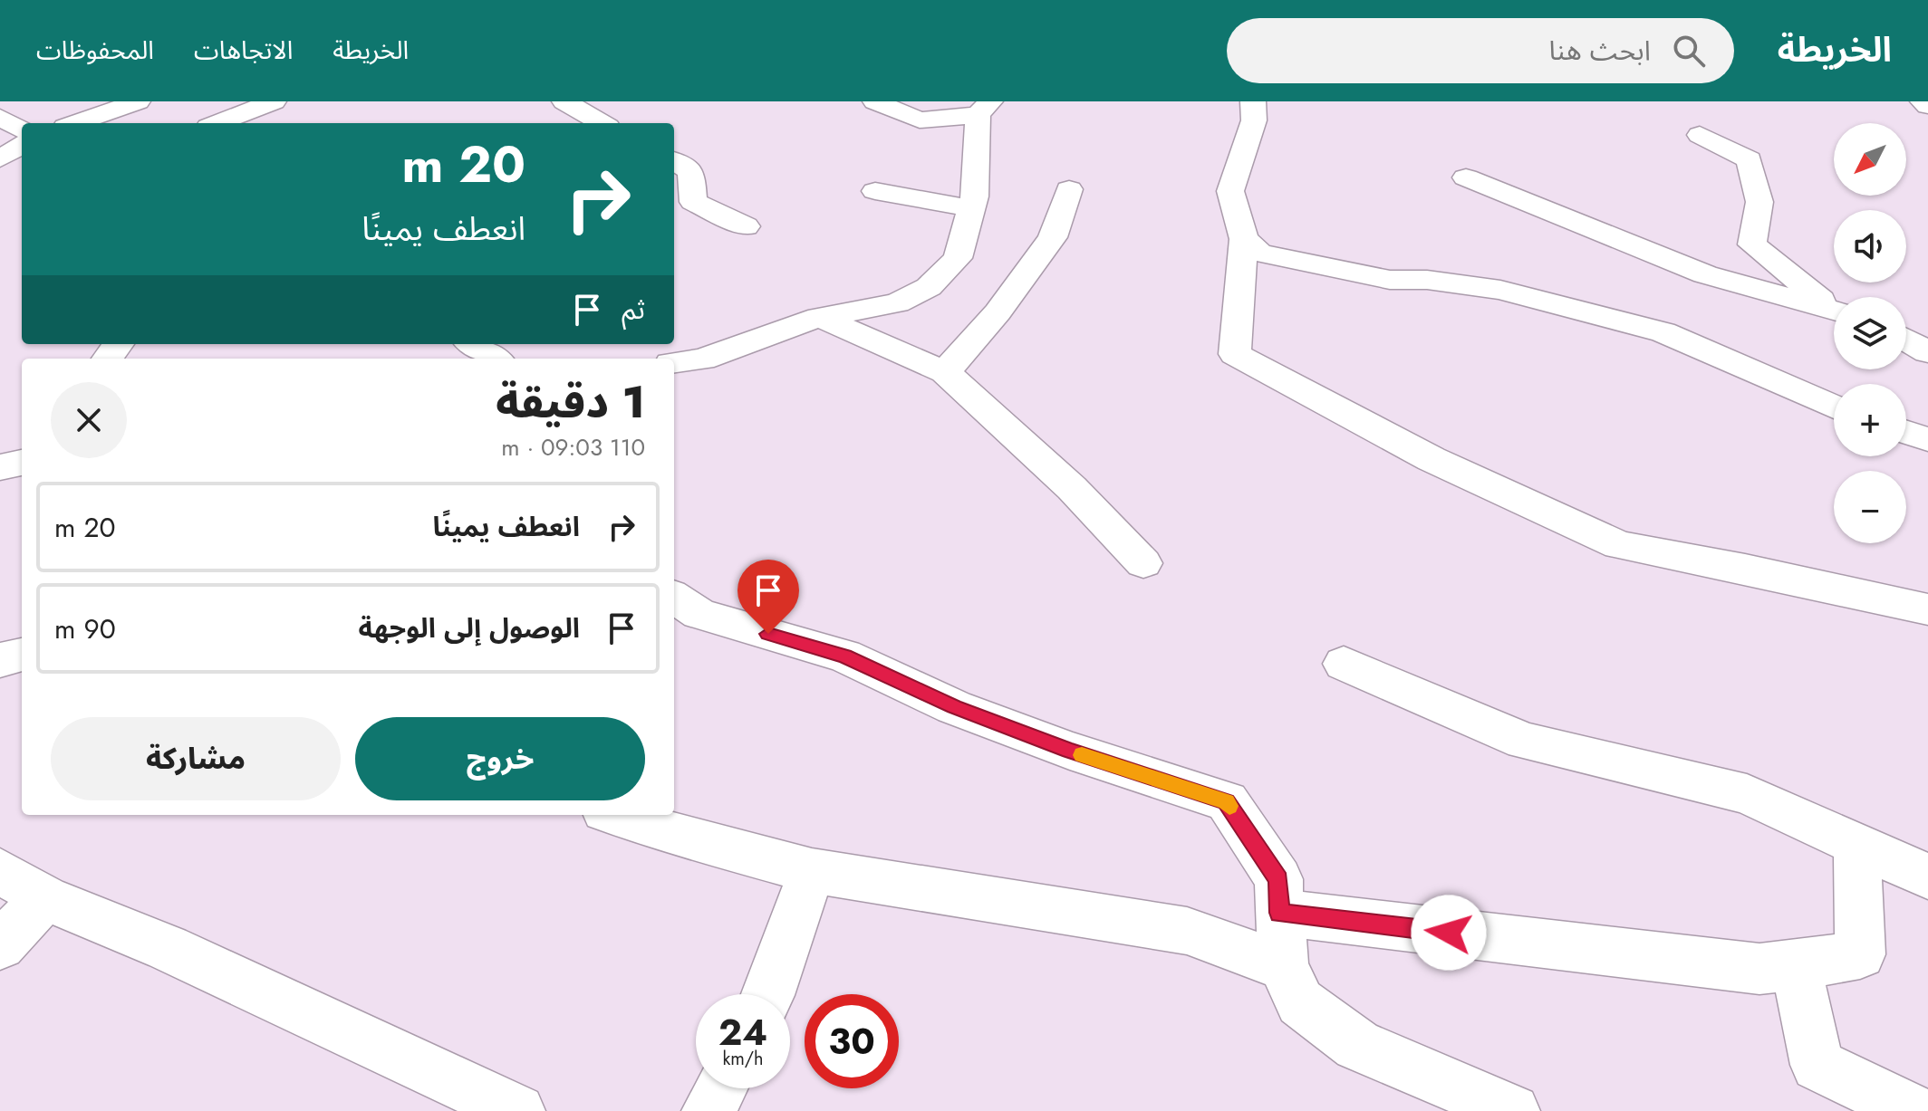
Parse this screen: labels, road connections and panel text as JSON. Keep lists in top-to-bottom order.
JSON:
{
  "north": "bottom left",
  "page": {
    "header": "الخريطة",
    "search": "ابحث هنا",
    "nav": ["الخريطة", "الاتجاهات", "المحفوظات"],
    "map_buttons": ["+", "−"],
    "turn": ["20 m", "انعطف يمينًا"],
    "then": "ثم",
    "heading": ["1 دقيقة", "110 m · 09:03"],
    "list": [
      {
        "name": "انعطف يمينًا",
        "value": "20 m"
      },
      {
        "name": "الوصول إلى الوجهة",
        "value": "90 m"
      }
    ],
    "buttons": ["خروج", "مشاركة"],
    "speed": "24 km/h",
    "limit": "30"
  }
}
